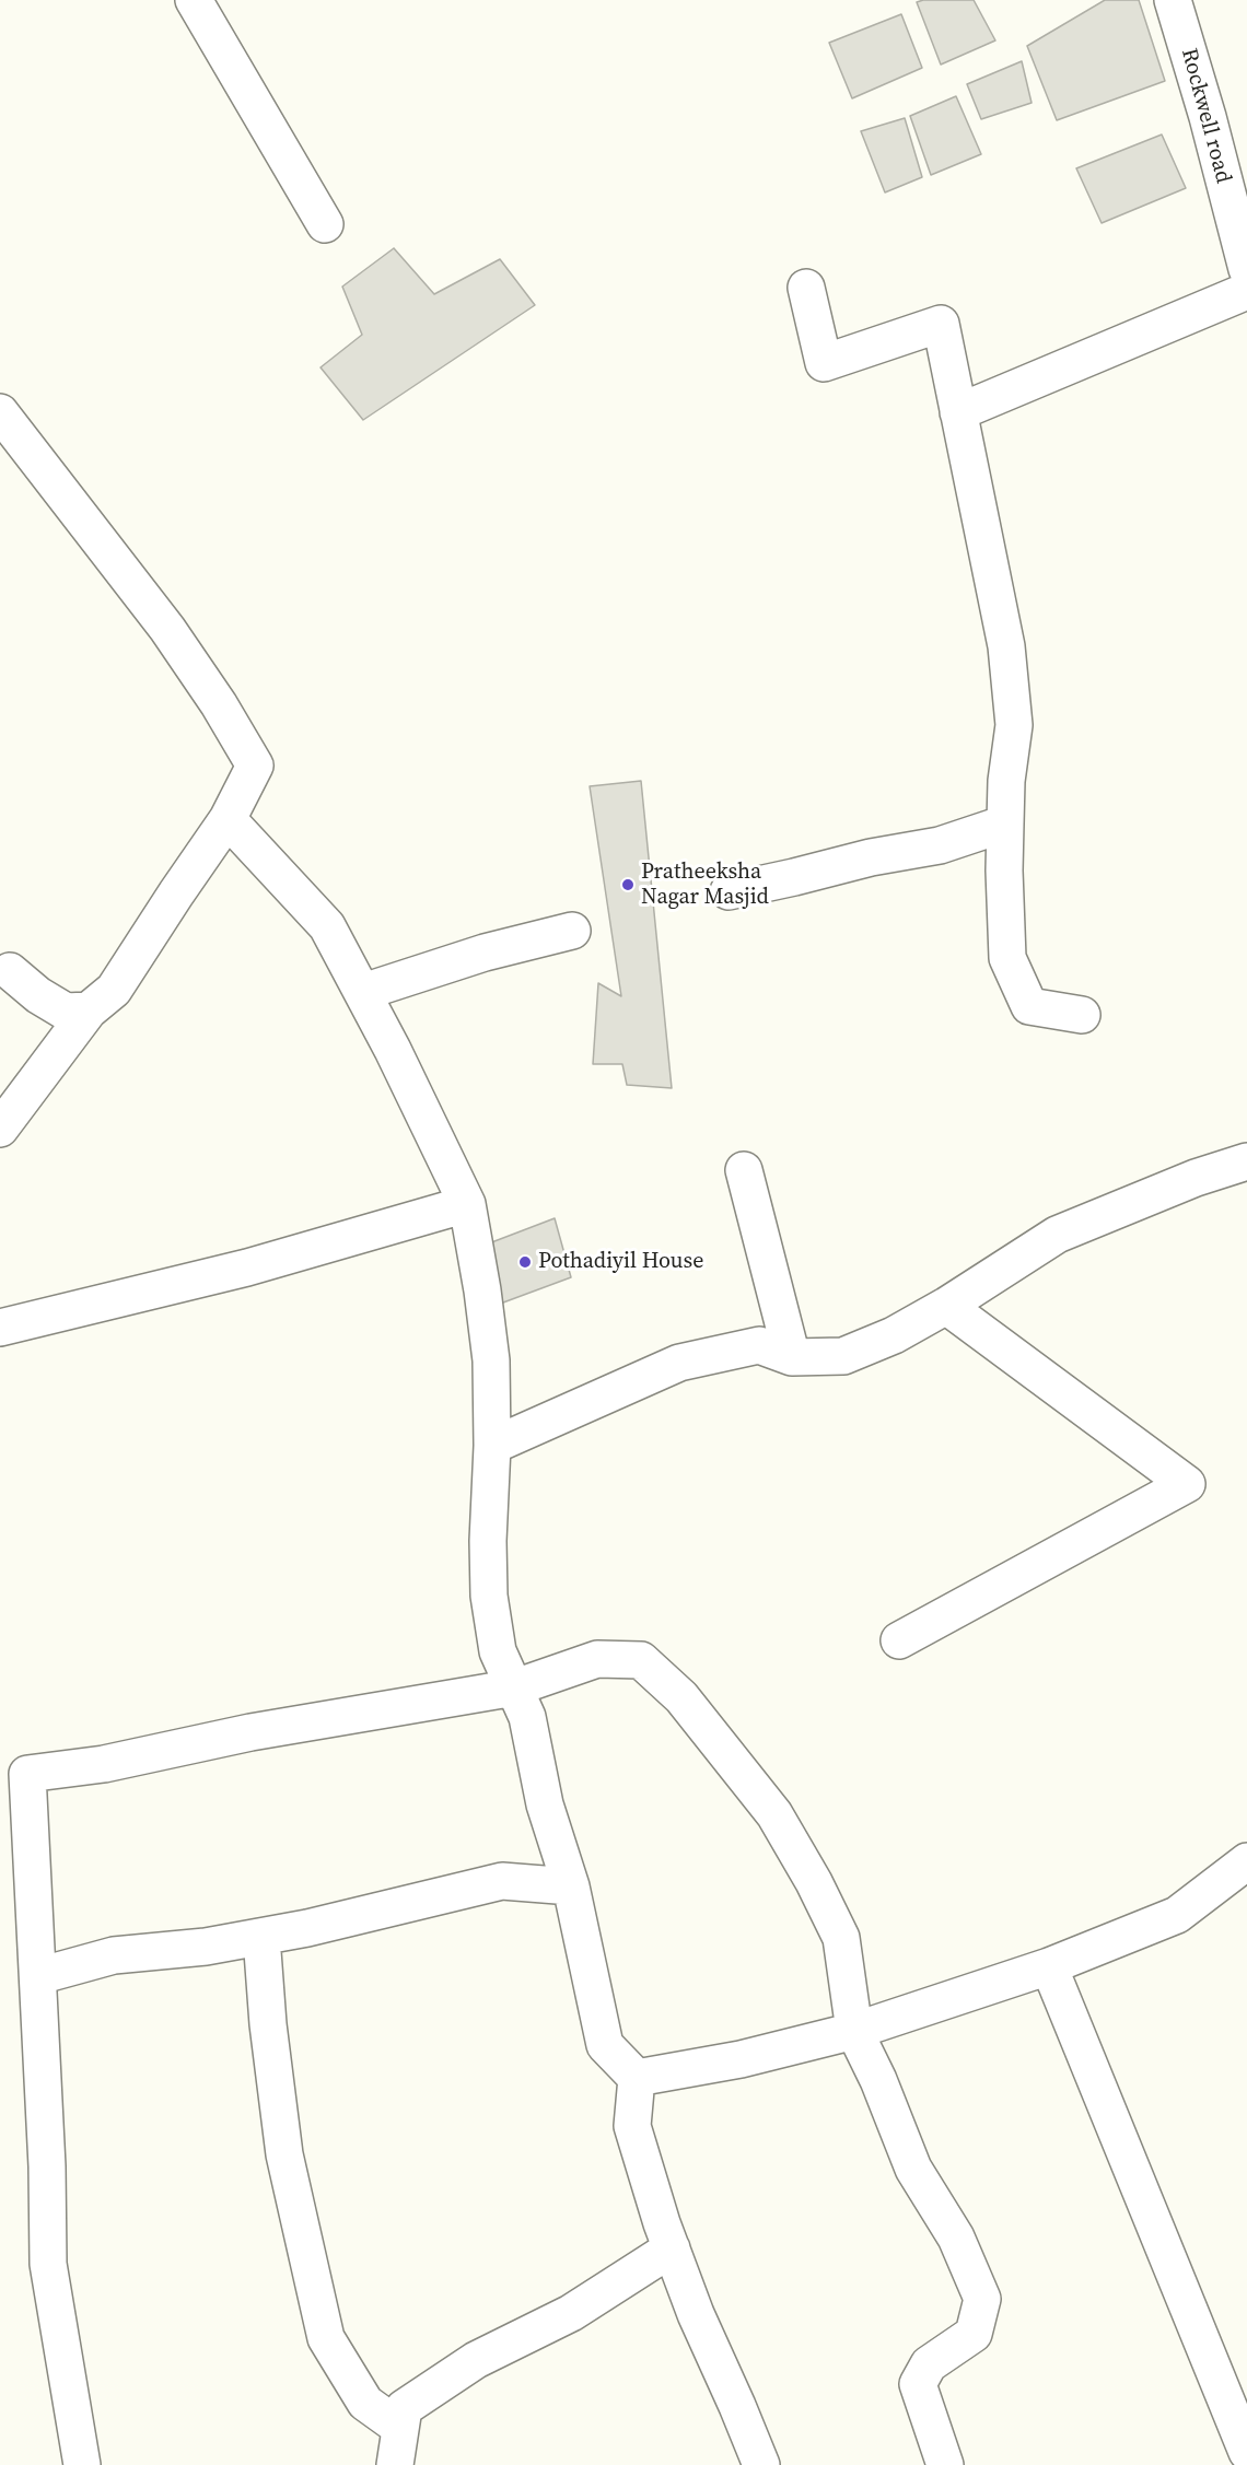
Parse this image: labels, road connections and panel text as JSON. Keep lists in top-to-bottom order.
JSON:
{
  "streets": {
    "street": ["Rockwell road"]
  },
  "places": ["Pratheeksha Nagar Masjid", "Pothadiyil House"]
}
